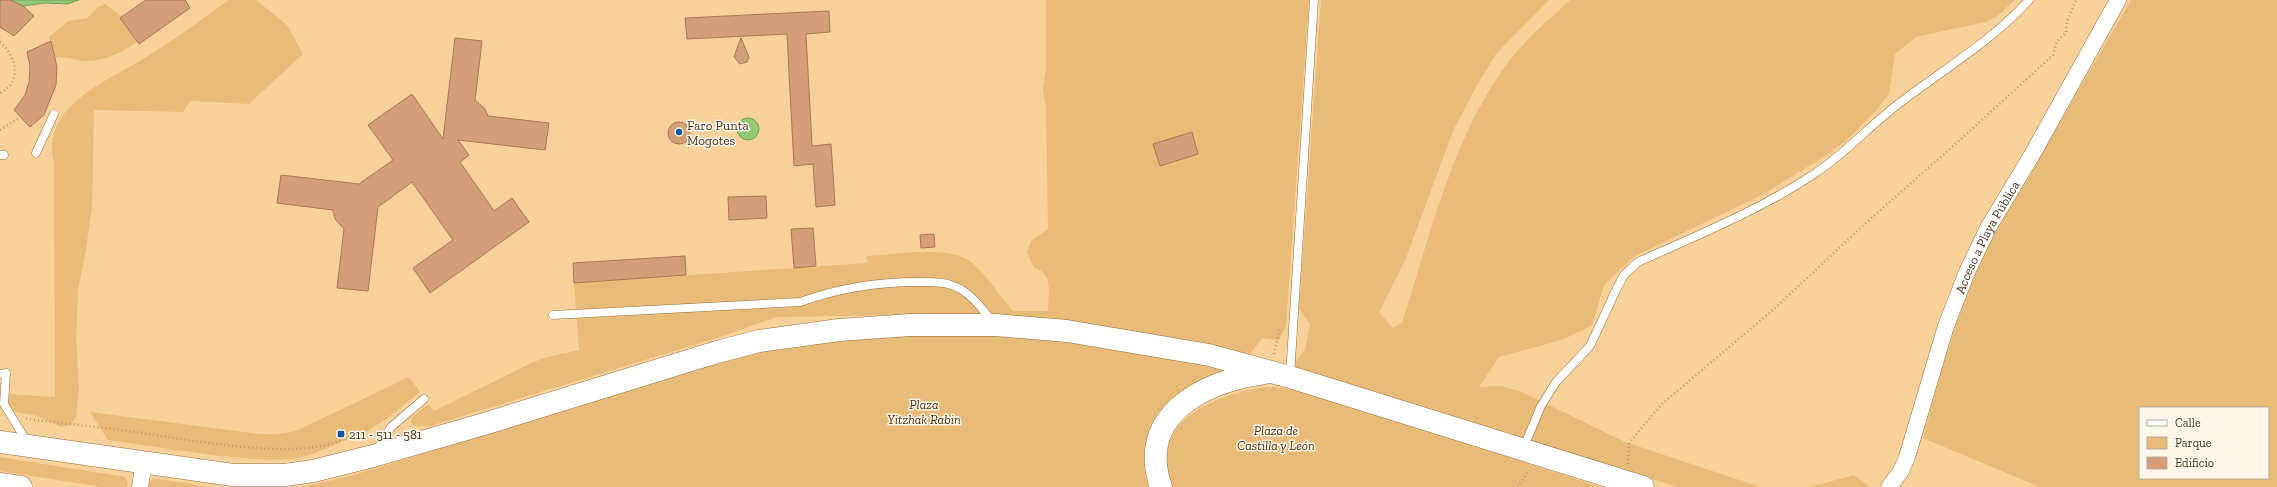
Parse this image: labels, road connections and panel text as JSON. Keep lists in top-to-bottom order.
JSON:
{
  "streets": {
    "street": ["Acceso a Playa Pública"]
  },
  "parks": ["Plaza Yitzhak Rabin", "Plaza de Castilla y León"],
  "places": {
    "other": ["Faro Punta Mogotes"],
    "transit": ["211 - 511 - 581"]
  },
  "legend": ["Calle", "Parque", "Edificio"]
}
